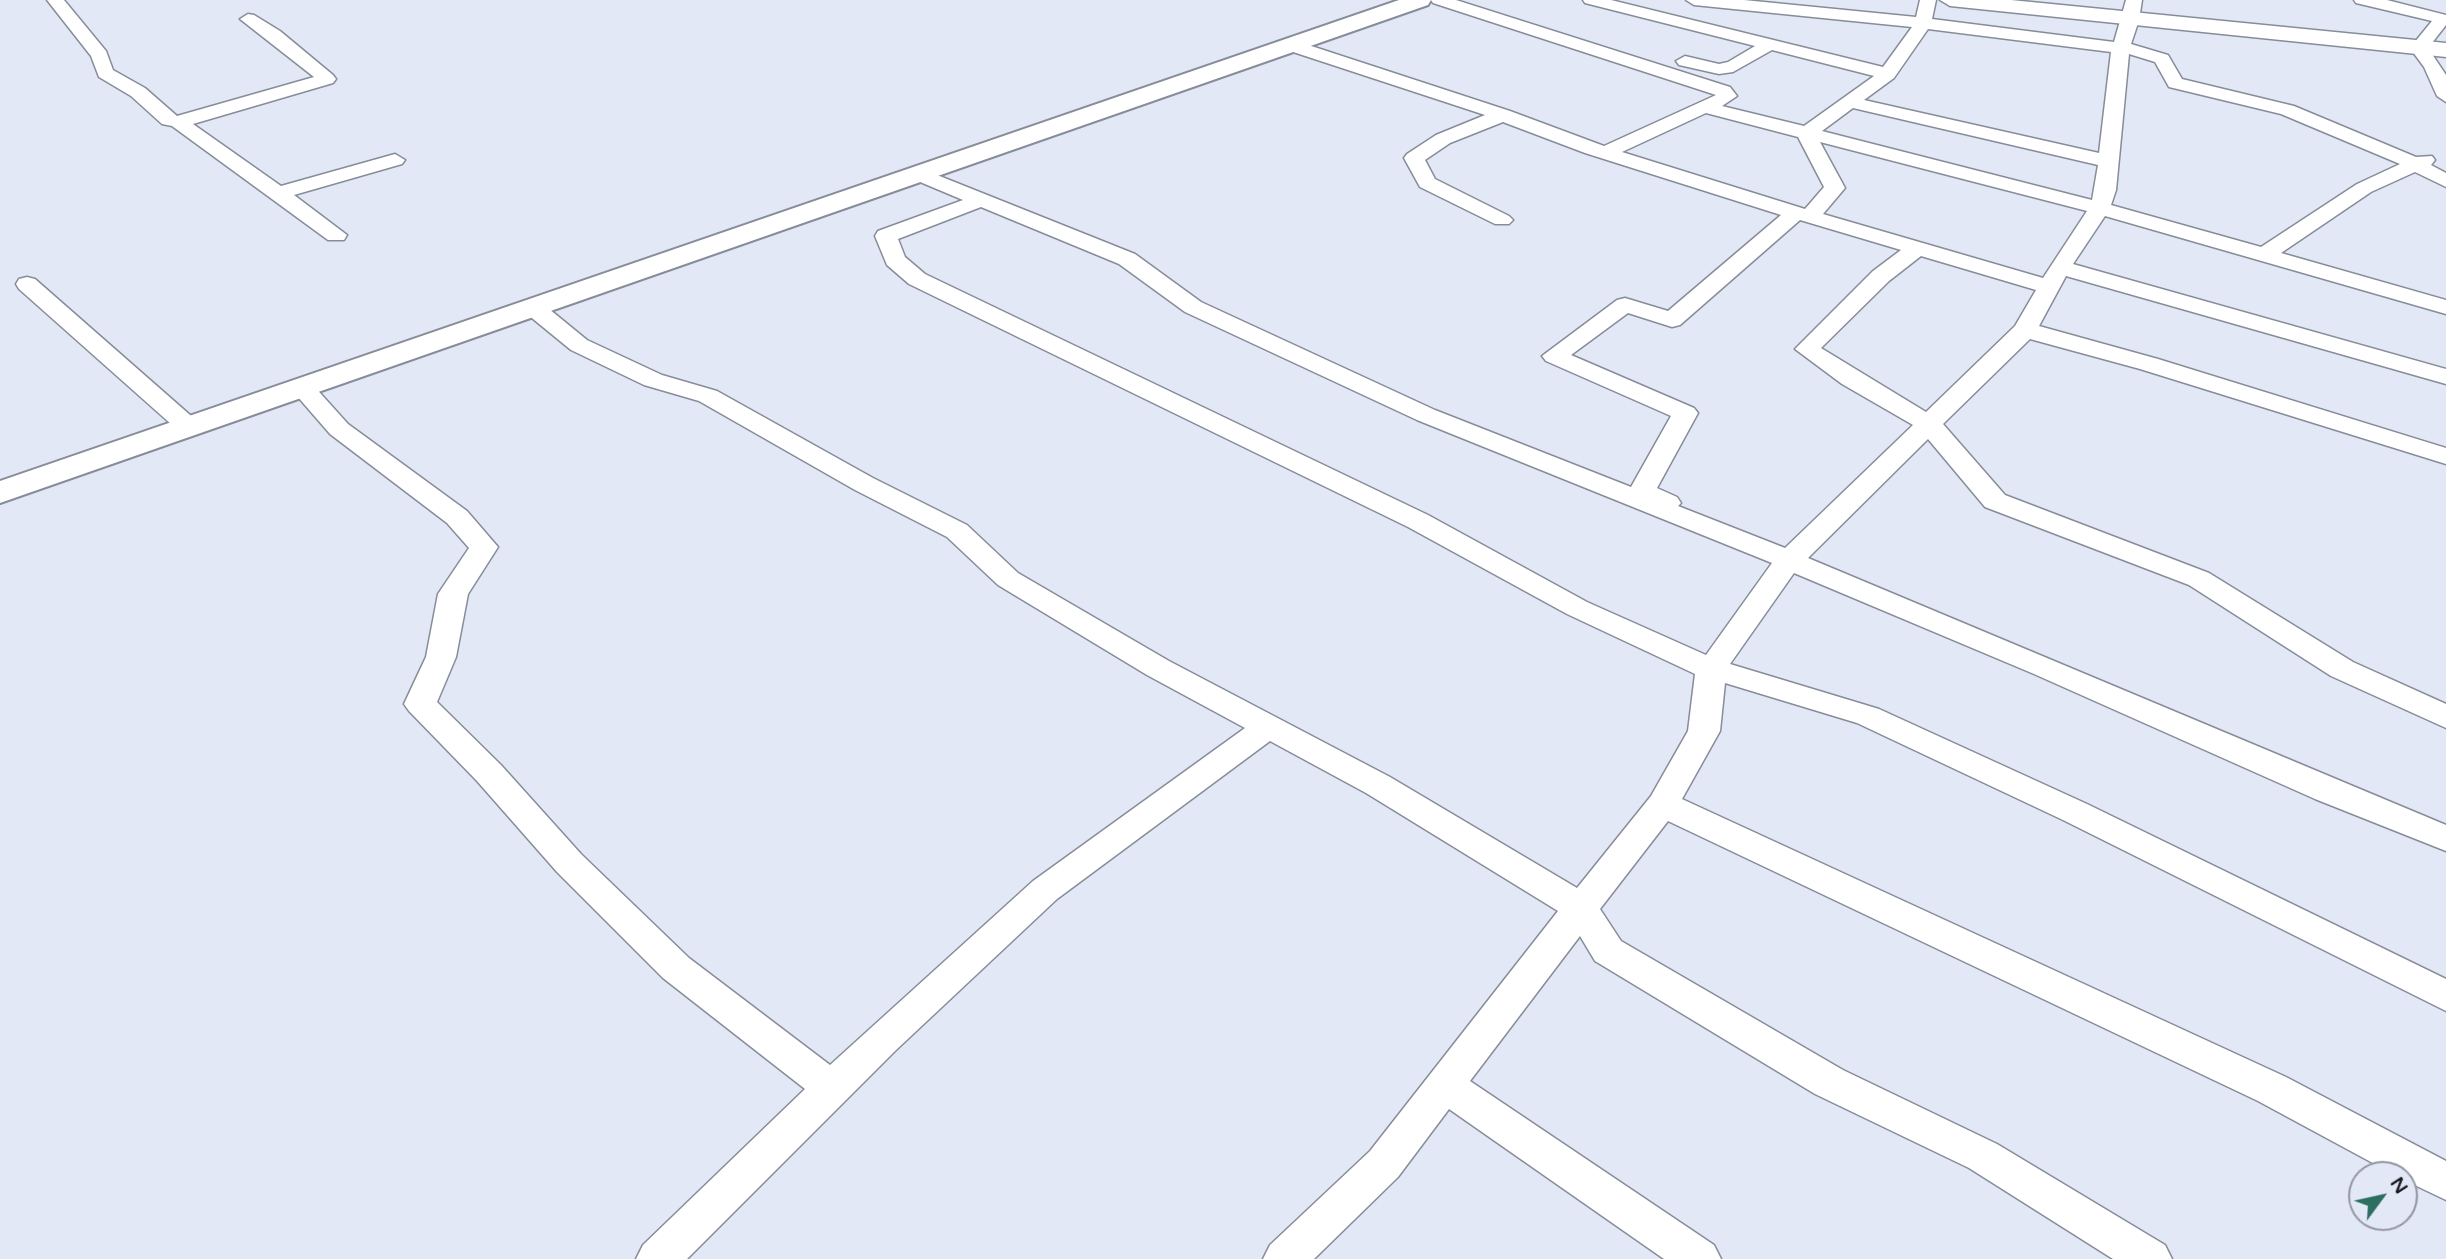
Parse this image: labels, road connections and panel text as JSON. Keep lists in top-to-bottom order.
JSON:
{
  "north": "top right"
}
